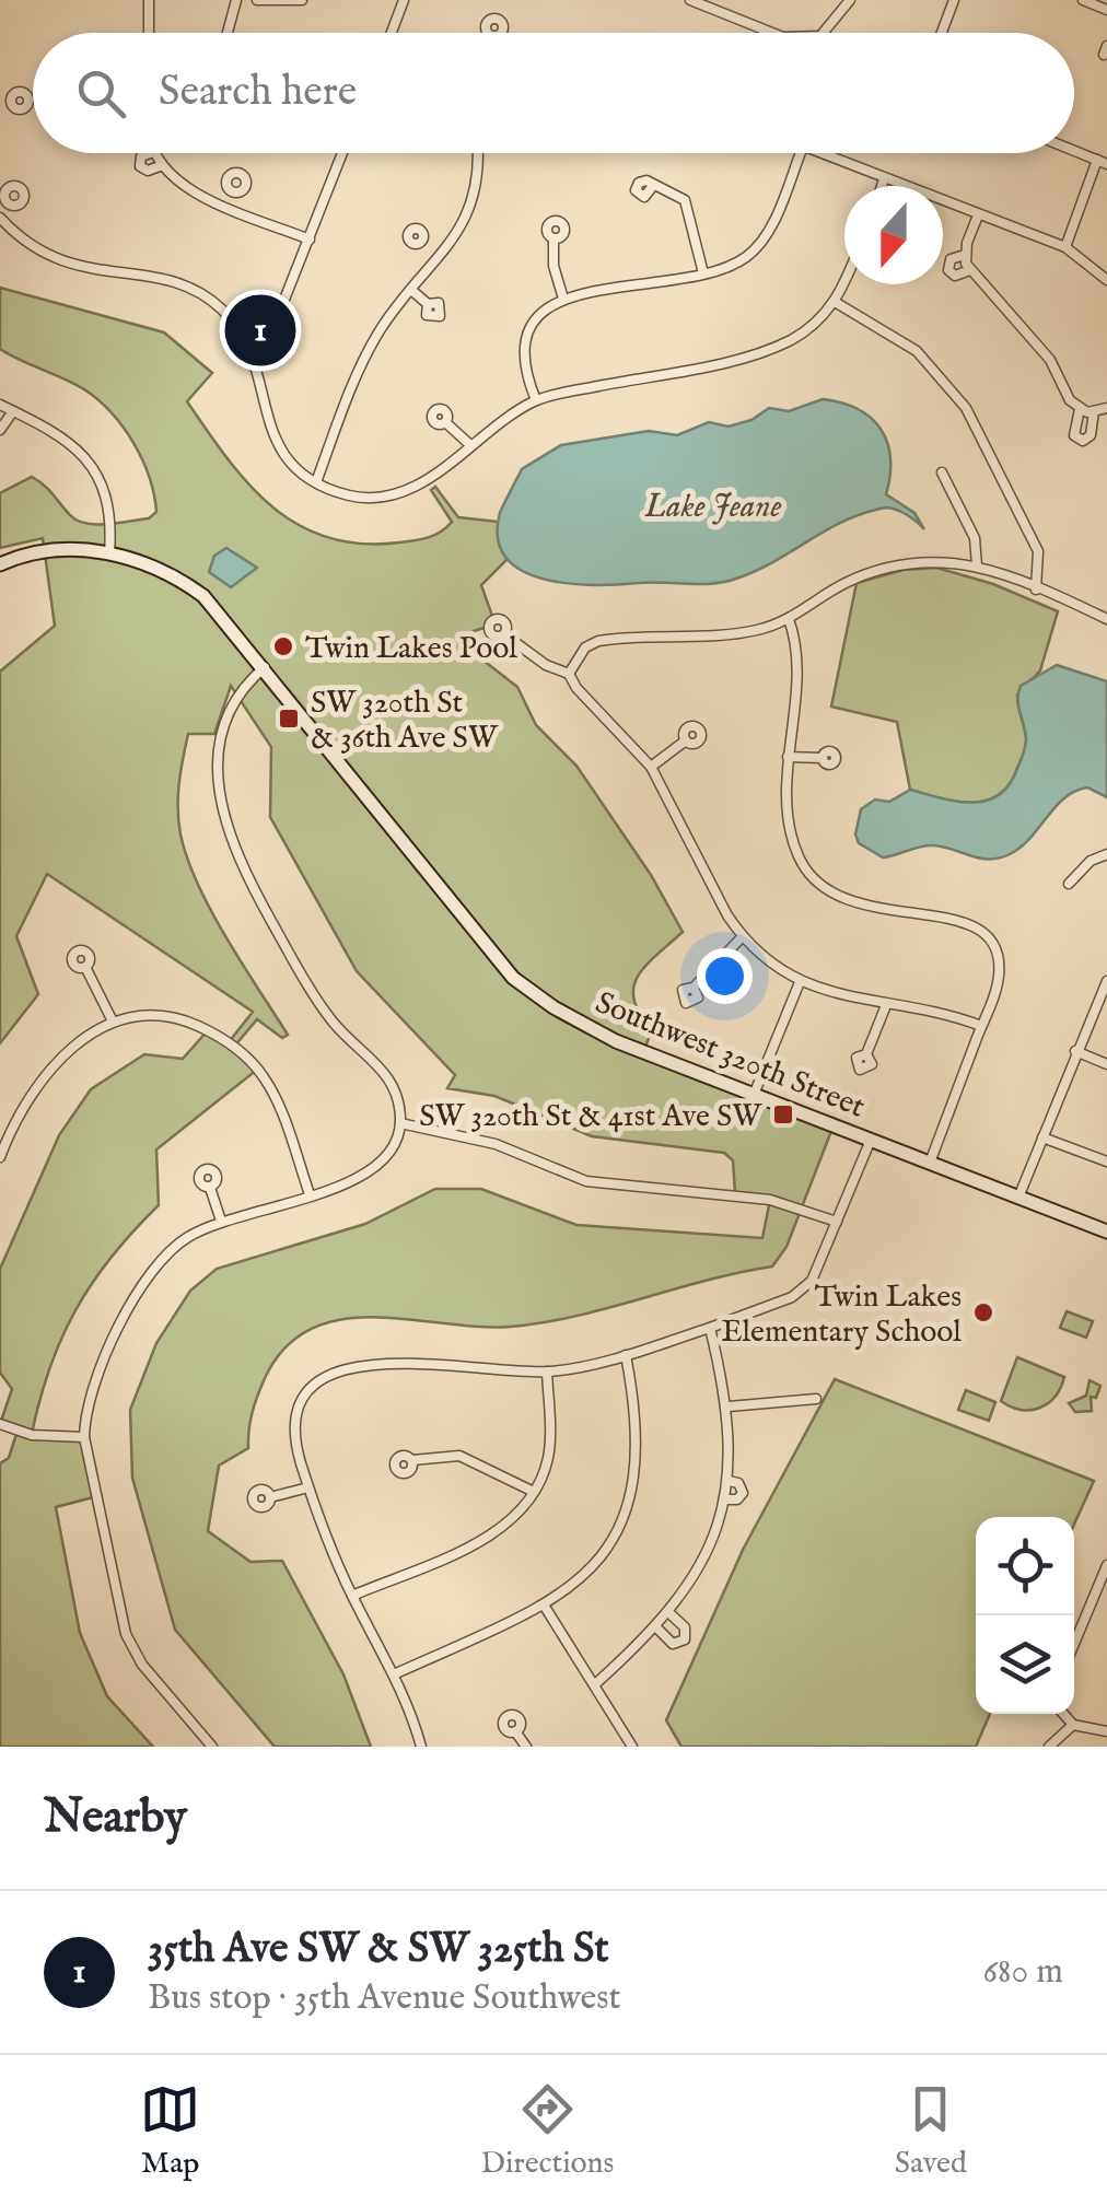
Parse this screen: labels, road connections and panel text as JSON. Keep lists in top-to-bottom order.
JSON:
{
  "streets": {
    "main road": ["Southwest 320th Street"]
  },
  "water": ["Lake Jeane"],
  "places": {
    "other": ["Twin Lakes Pool", "Twin Lakes Elementary School"],
    "transit": ["SW 320th St & 36th Ave SW", "SW 320th St & 41st Ave SW"]
  },
  "north": "bottom",
  "page": {
    "search": "Search here",
    "pins": "1",
    "heading": "Nearby",
    "list": [
      {
        "mark": "1",
        "name": "35th Ave SW & SW 325th St",
        "note": "Bus stop · 35th Avenue Southwest",
        "value": "680 m"
      }
    ],
    "nav": ["Map", "Directions", "Saved"]
  }
}
